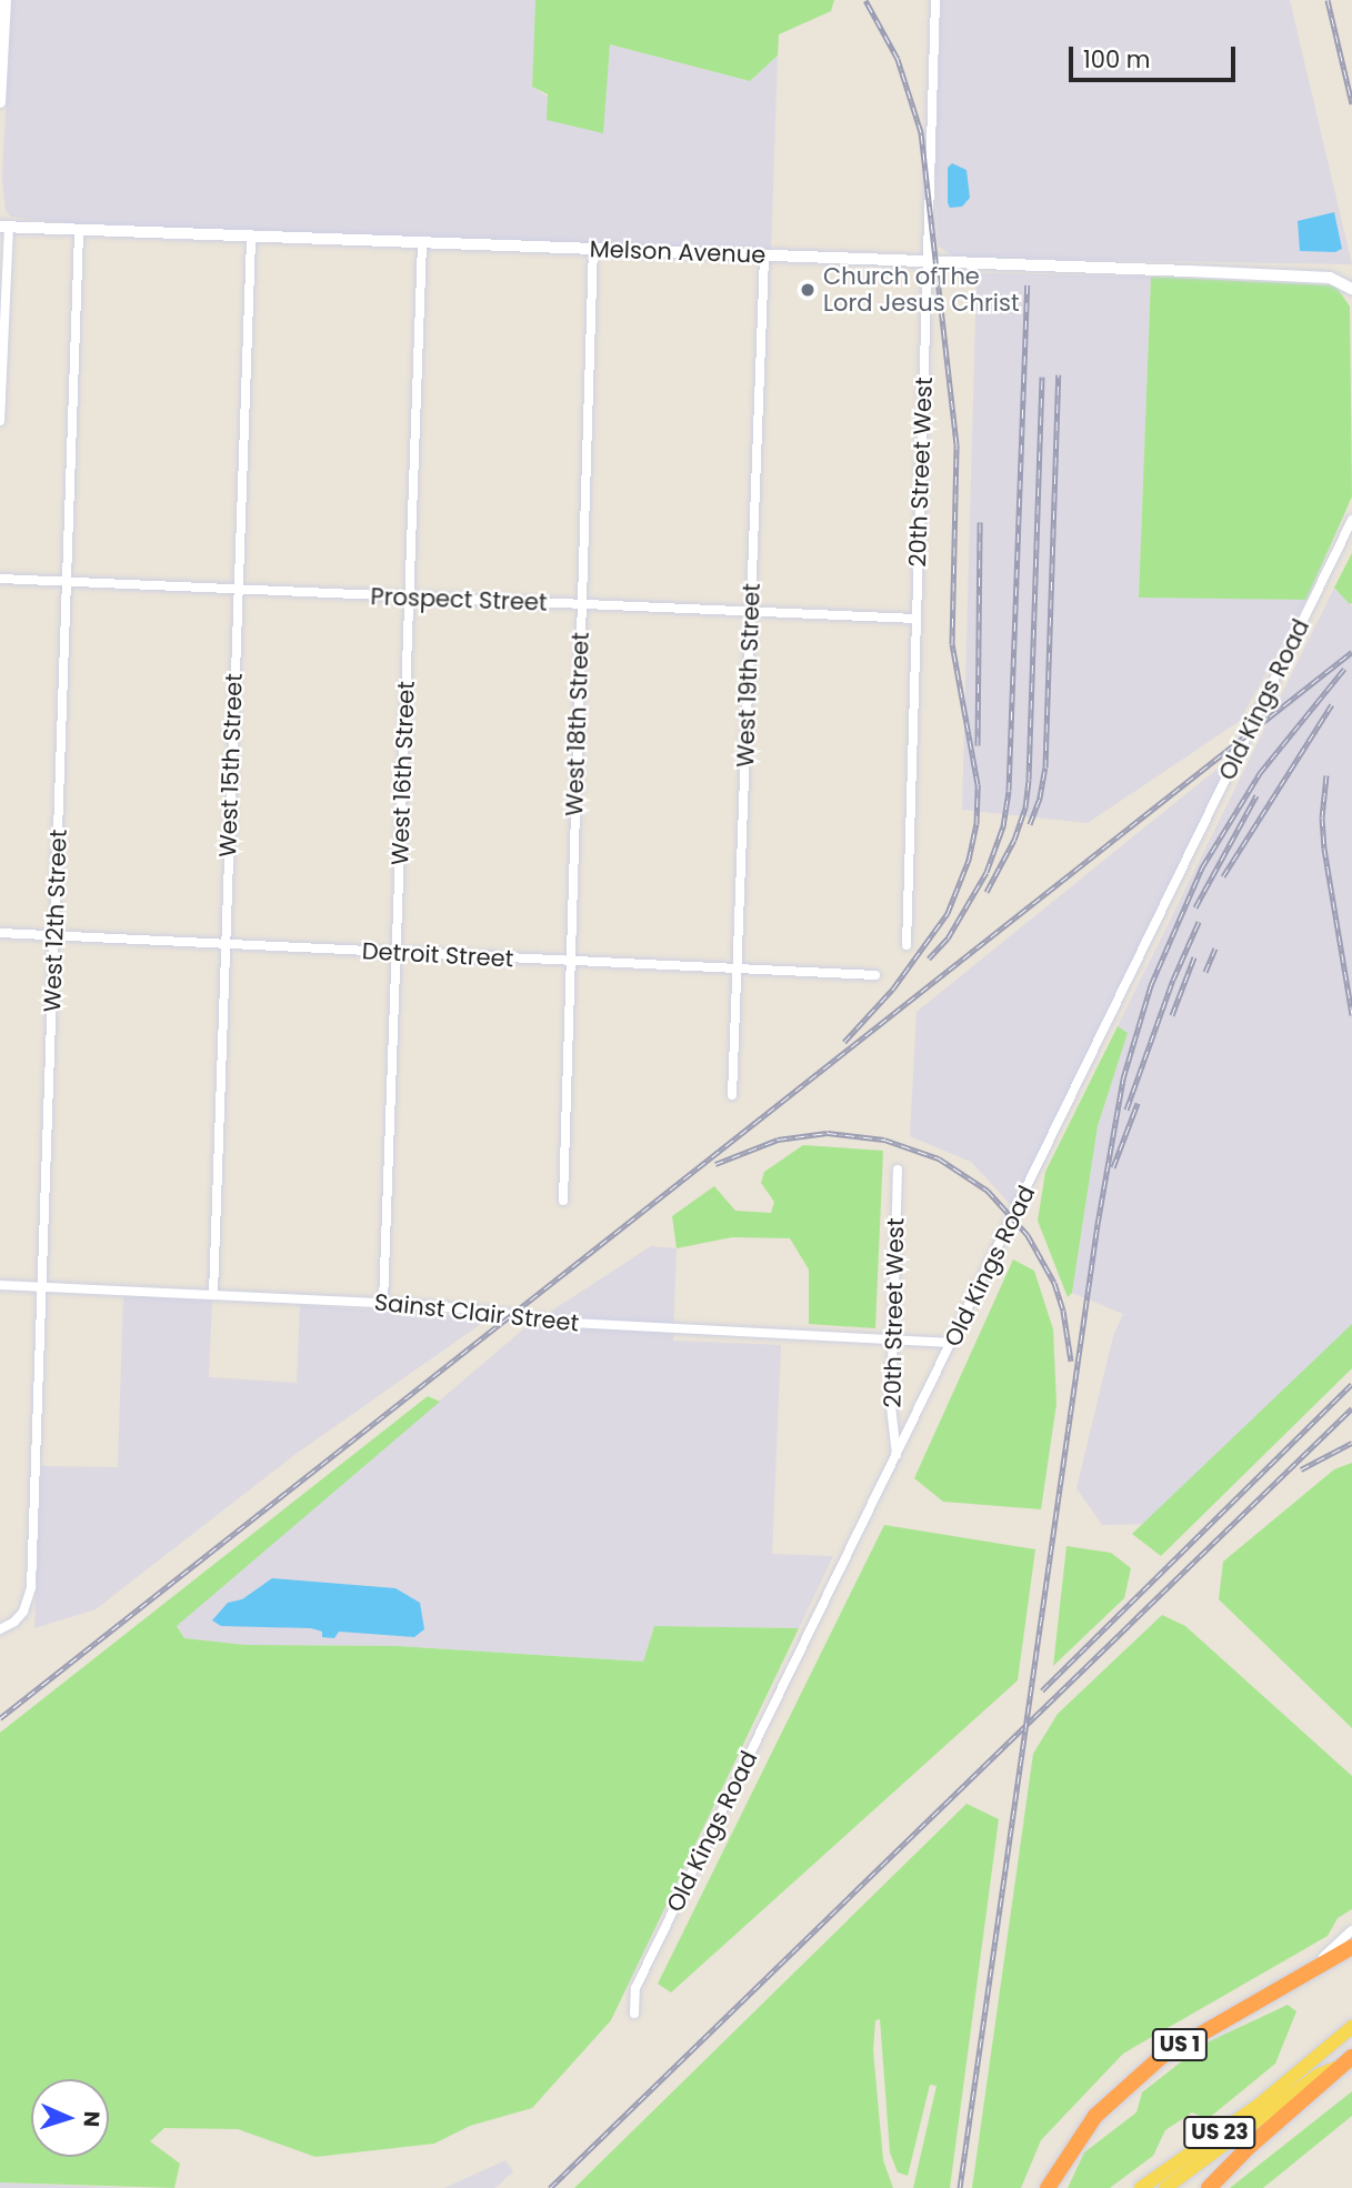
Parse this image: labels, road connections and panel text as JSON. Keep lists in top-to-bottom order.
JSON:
{
  "streets": {
    "highway": ["US 1"],
    "main road": ["US 23"],
    "street": [
      "Melson Avenue",
      "20th Street West",
      "Prospect Street",
      "West 19th Street",
      "Old Kings Road",
      "West 18th Street",
      "West 15th Street",
      "West 16th Street",
      "West 12th Street",
      "Detroit Street",
      "Sainst Clair Street"
    ]
  },
  "crossings": [
    ["Melson Avenue", "20th Street West"],
    ["Melson Avenue", "West 19th Street"],
    ["Melson Avenue", "West 18th Street"],
    ["Melson Avenue", "West 15th Street"],
    ["Melson Avenue", "West 16th Street"],
    ["Melson Avenue", "West 12th Street"],
    ["20th Street West", "Prospect Street"],
    ["20th Street West", "Old Kings Road"],
    ["20th Street West", "Sainst Clair Street"],
    ["Prospect Street", "West 19th Street"],
    ["Prospect Street", "West 18th Street"],
    ["Prospect Street", "West 15th Street"],
    ["Prospect Street", "West 16th Street"],
    ["Prospect Street", "West 12th Street"],
    ["West 19th Street", "Detroit Street"],
    ["Old Kings Road", "Sainst Clair Street"],
    ["West 18th Street", "Detroit Street"],
    ["West 15th Street", "Detroit Street"],
    ["West 15th Street", "Sainst Clair Street"],
    ["West 16th Street", "Detroit Street"],
    ["West 16th Street", "Sainst Clair Street"],
    ["West 12th Street", "Detroit Street"],
    ["West 12th Street", "Sainst Clair Street"]
  ],
  "places": ["Church ofThe Lord Jesus Christ"],
  "scale_bar": "100 m",
  "north": "right"
}
